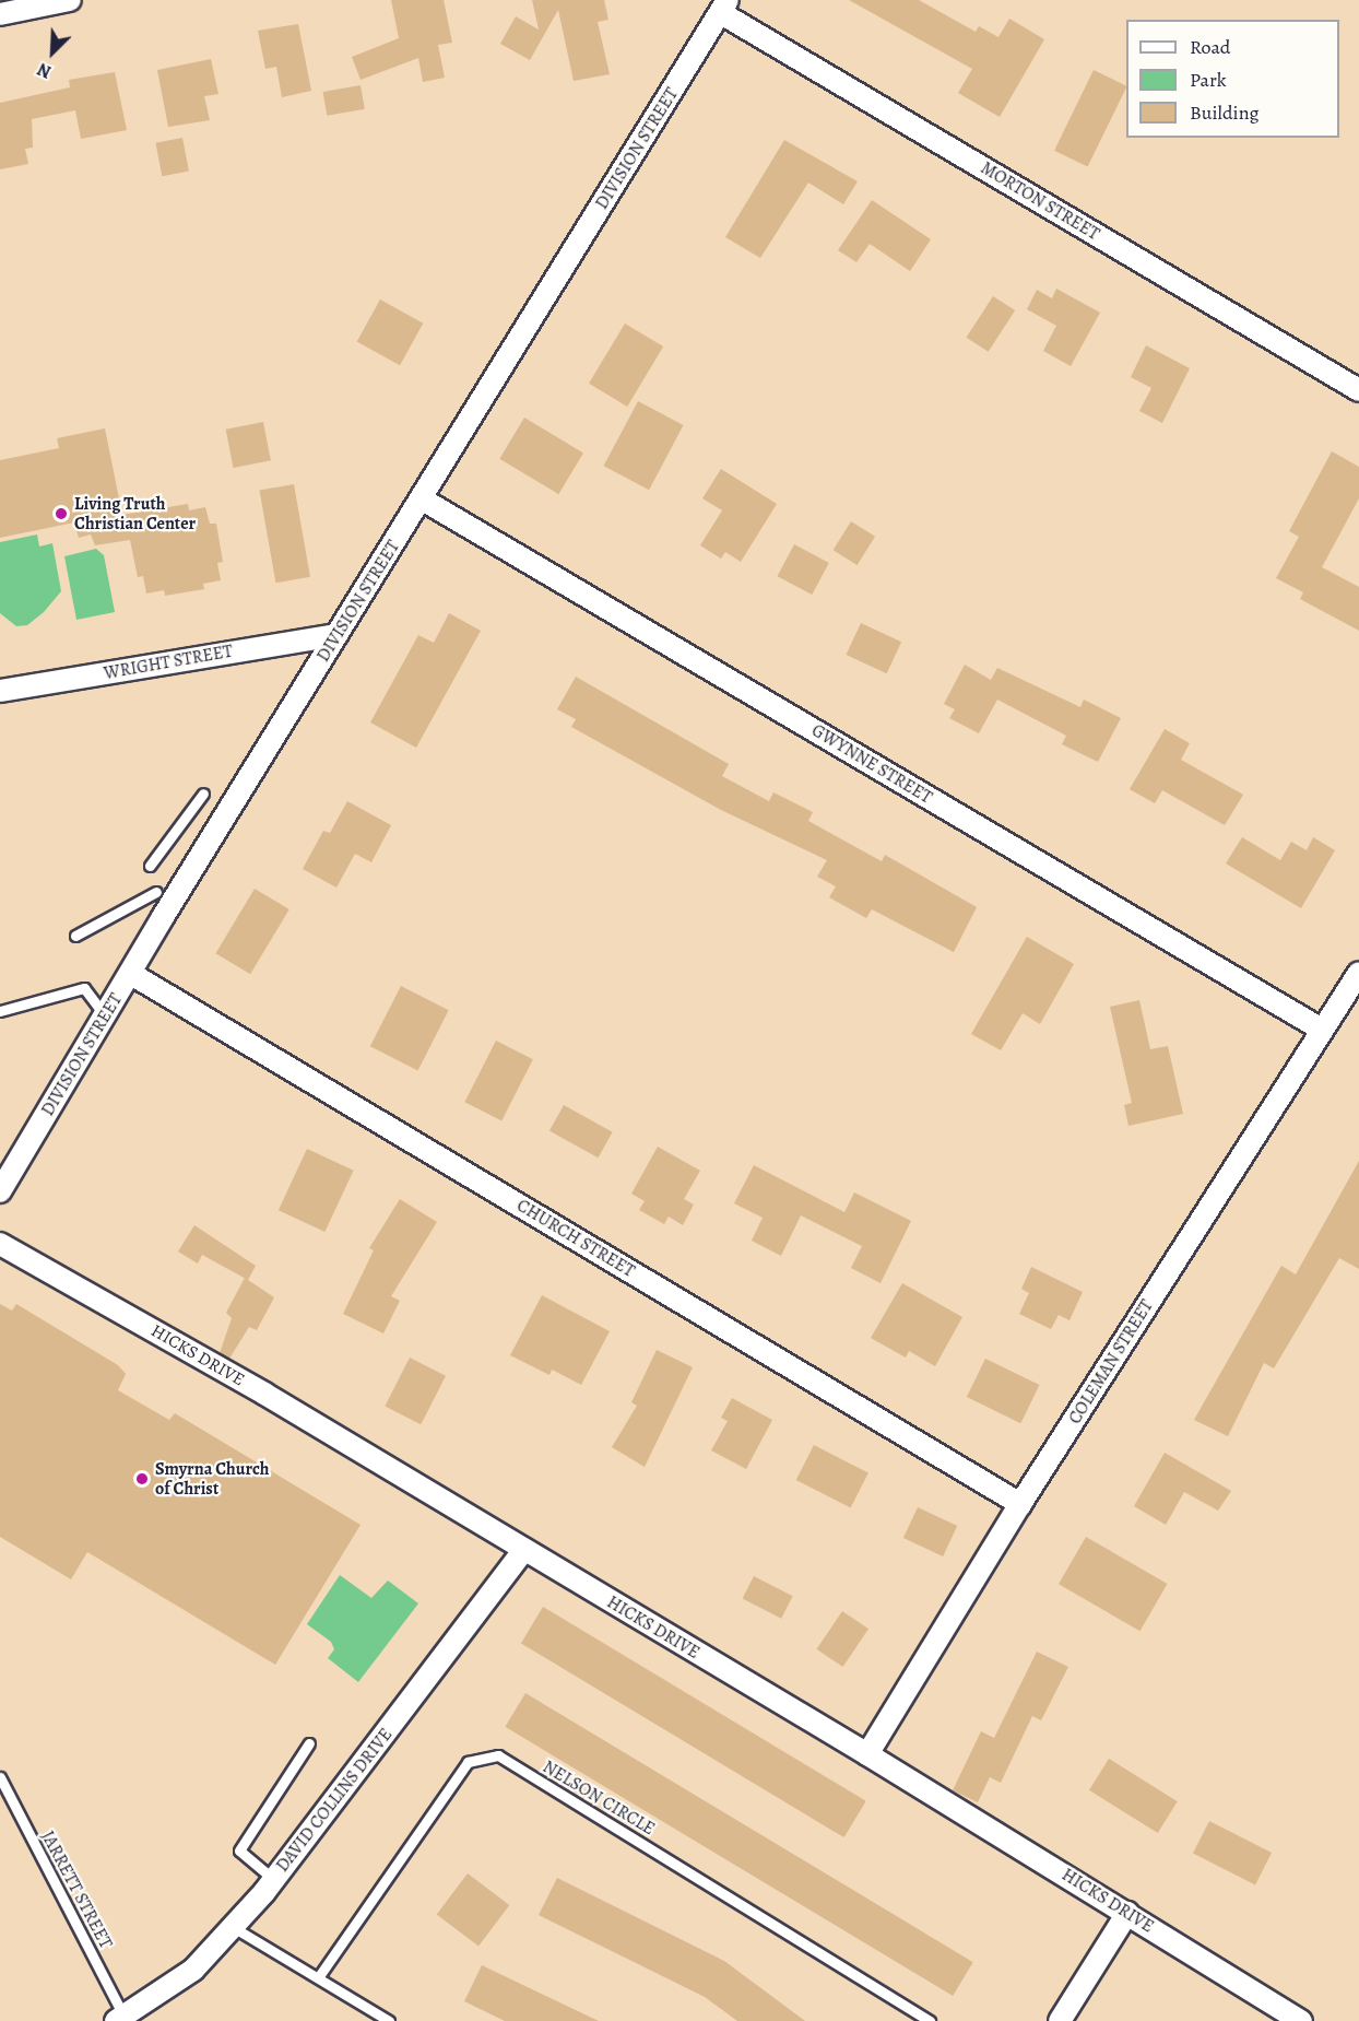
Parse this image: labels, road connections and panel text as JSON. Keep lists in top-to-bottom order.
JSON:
{
  "streets": {
    "street": [
      "DIVISION STREET",
      "MORTON STREET",
      "WRIGHT STREET",
      "GWYNNE STREET",
      "CHURCH STREET",
      "HICKS DRIVE",
      "COLEMAN STREET",
      "DAVID COLLINS DRIVE"
    ],
    "lane": ["NELSON CIRCLE", "JARRETT STREET"]
  },
  "crossings": [
    ["DIVISION STREET", "MORTON STREET"],
    ["DIVISION STREET", "WRIGHT STREET"],
    ["DIVISION STREET", "GWYNNE STREET"],
    ["DIVISION STREET", "CHURCH STREET"],
    ["GWYNNE STREET", "COLEMAN STREET"],
    ["CHURCH STREET", "COLEMAN STREET"],
    ["HICKS DRIVE", "COLEMAN STREET"],
    ["HICKS DRIVE", "DAVID COLLINS DRIVE"],
    ["DAVID COLLINS DRIVE", "JARRETT STREET"]
  ],
  "places": ["Living Truth Christian Center", "Smyrna Church of Christ"],
  "legend": ["Road", "Park", "Building"],
  "north": "bottom left"
}
